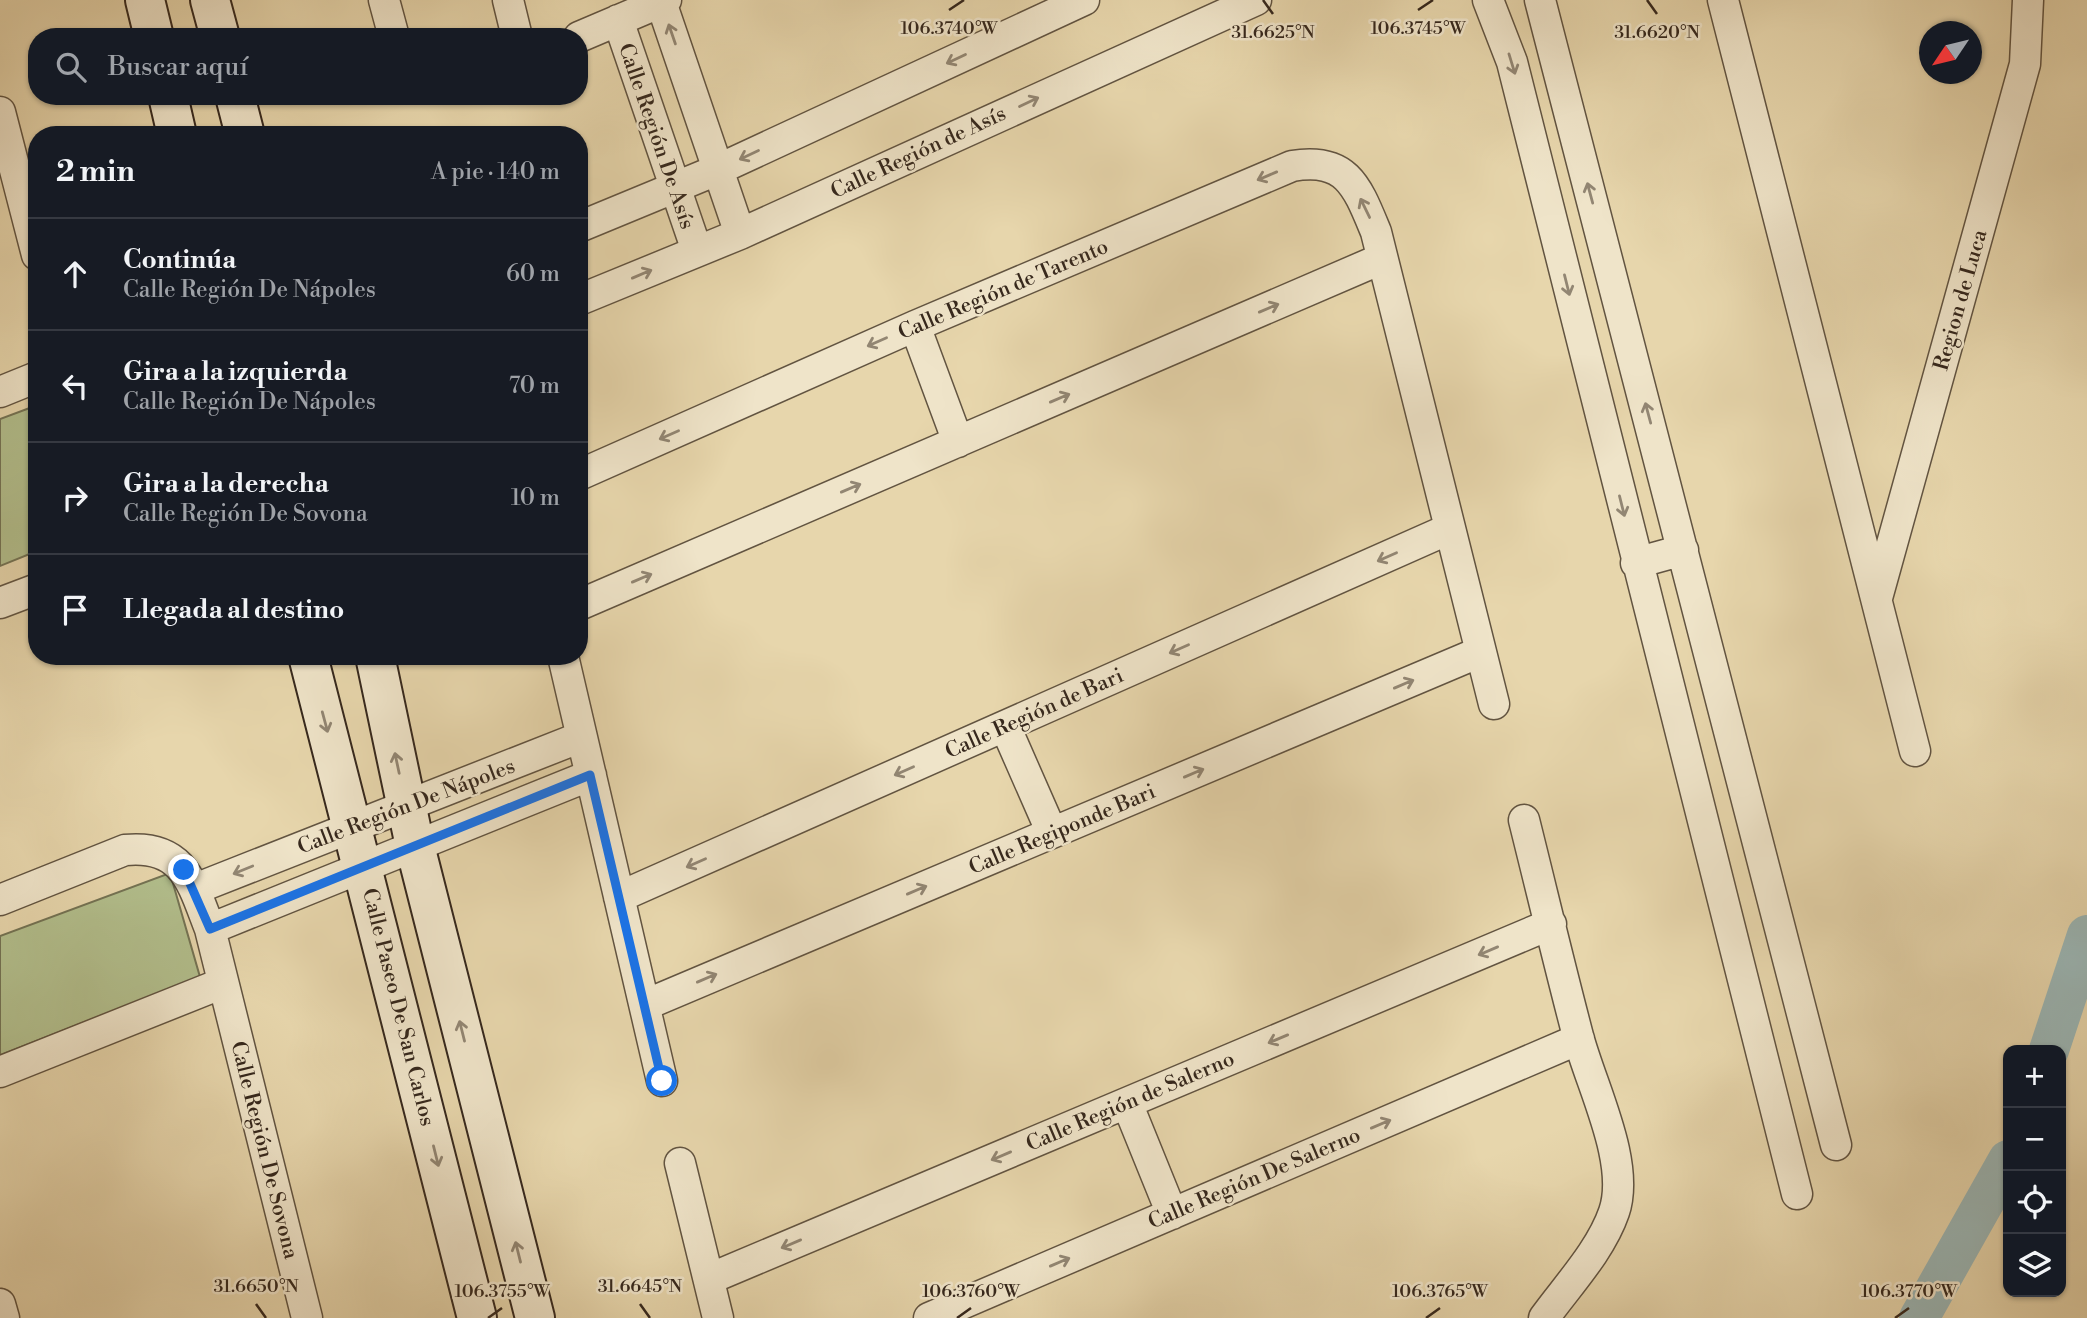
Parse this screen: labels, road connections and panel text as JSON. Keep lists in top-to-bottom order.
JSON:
{
  "streets": {
    "street": [
      "Calle Región De Asís",
      "Calle Región de Asís",
      "Calle Región de Tarento",
      "Region de Luca",
      "Calle Región de Bari",
      "Calle Región De Nápoles",
      "Calle Regiponde Bari",
      "Calle Paseo De San Carlos",
      "Calle Región de Salerno",
      "Calle Región De Sovona",
      "Calle Región De Salerno"
    ]
  },
  "crossings": [
    ["Calle Región De Asís", "Calle Región de Asís"],
    ["Calle Región de Tarento", "Calle Región de Bari"],
    ["Calle Región de Tarento", "Calle Regiponde Bari"],
    ["Calle Región De Nápoles", "Calle Paseo De San Carlos"],
    ["Calle Región De Nápoles", "Calle Región De Sovona"]
  ],
  "one_way": [
    "Calle Región de Bari",
    "Calle Regiponde Bari",
    "Calle Región de Salerno",
    "Calle Región De Salerno"
  ],
  "north": "bottom left",
  "page": {
    "search": "Buscar aquí",
    "heading": ["2 min", "A pie · 140 m"],
    "list": [
      ["Continúa", "Calle Región De Nápoles", "60 m"],
      ["Gira a la izquierda", "Calle Región De Nápoles", "70 m"],
      ["Gira a la derecha", "Calle Región De Sovona", "10 m"],
      "Llegada al destino"
    ],
    "map_buttons": ["+", "−"]
  },
  "coordinates": [
    "106.3740°W",
    "106.3745°W",
    "31.6625°N",
    "31.6620°N",
    "31.6650°N",
    "31.6645°N",
    "106.3755°W",
    "106.3760°W",
    "106.3765°W",
    "106.3770°W"
  ]
}
